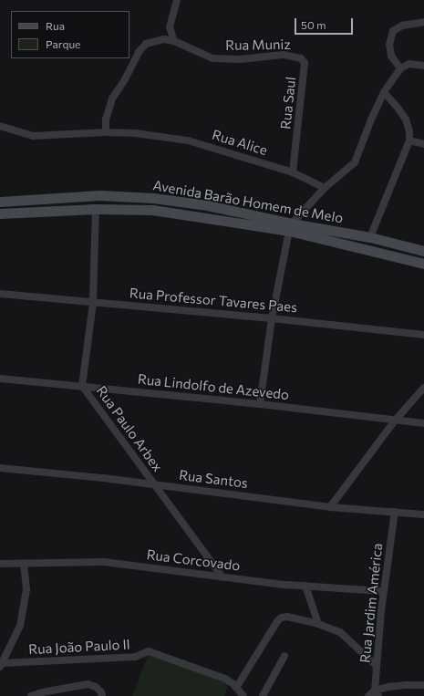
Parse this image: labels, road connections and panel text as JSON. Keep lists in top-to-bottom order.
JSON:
{
  "streets": {
    "main road": ["Avenida Barão Homem de Melo"],
    "street": [
      "Rua Muniz",
      "Rua Saul",
      "Rua Alice",
      "Rua Professor Tavares Paes",
      "Rua Lindolfo de Azevedo",
      "Rua Paulo Arbex",
      "Rua Santos",
      "Rua Corcovado",
      "Rua Jardim América",
      "Rua João Paulo II"
    ]
  },
  "crossings": [
    ["Rua Muniz", "Rua Saul"],
    ["Rua Saul", "Rua Alice"],
    ["Avenida Barão Homem de Melo", "Rua Paulo Arbex"],
    ["Rua Professor Tavares Paes", "Rua Paulo Arbex"],
    ["Rua Lindolfo de Azevedo", "Rua Paulo Arbex"],
    ["Rua Paulo Arbex", "Rua Santos"],
    ["Rua Paulo Arbex", "Rua Corcovado"],
    ["Rua Santos", "Rua Jardim América"],
    ["Rua Corcovado", "Rua Jardim América"]
  ],
  "legend": ["Rua", "Parque"],
  "scale_bar": "50 m"
}
